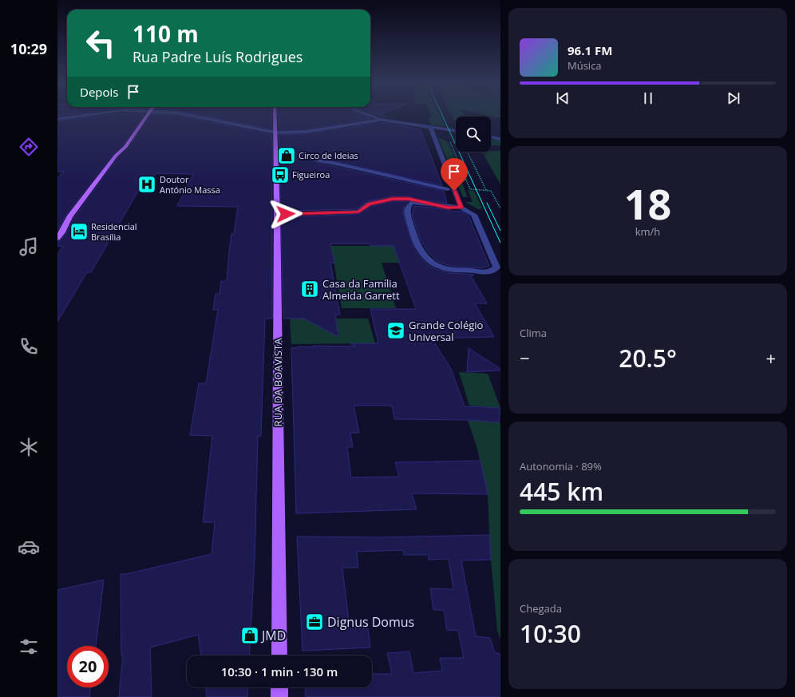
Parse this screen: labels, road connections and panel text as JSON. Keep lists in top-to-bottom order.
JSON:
{
  "streets": {
    "main road": ["RUA DA BOAVISTA"]
  },
  "places": {
    "shop": ["Circo de Ideias", "JMD"],
    "bus stop": ["Figueiroa"],
    "hospital": ["Doutor António Massa"],
    "hotel": ["Residencial Brasília"],
    "building": ["Casa da Família Almeida Garrett"],
    "school or university": ["Grande Colégio Universal"],
    "office": ["Dignus Domus"]
  },
  "page": {
    "tabs": "10:29",
    "turn": ["110 m", "Rua Padre Luís Rodrigues"],
    "song": ["96.1 FM", "Música"],
    "then": "Depois",
    "tile": [
      ["18", "km/h"],
      "Clima",
      ["Autonomia · 89%", "445 km"],
      ["Chegada", "10:30"]
    ],
    "heat": ["−", "20.5°", "+"],
    "limit": "20",
    "trip": "10:30 · 1 min · 130 m"
  }
}
